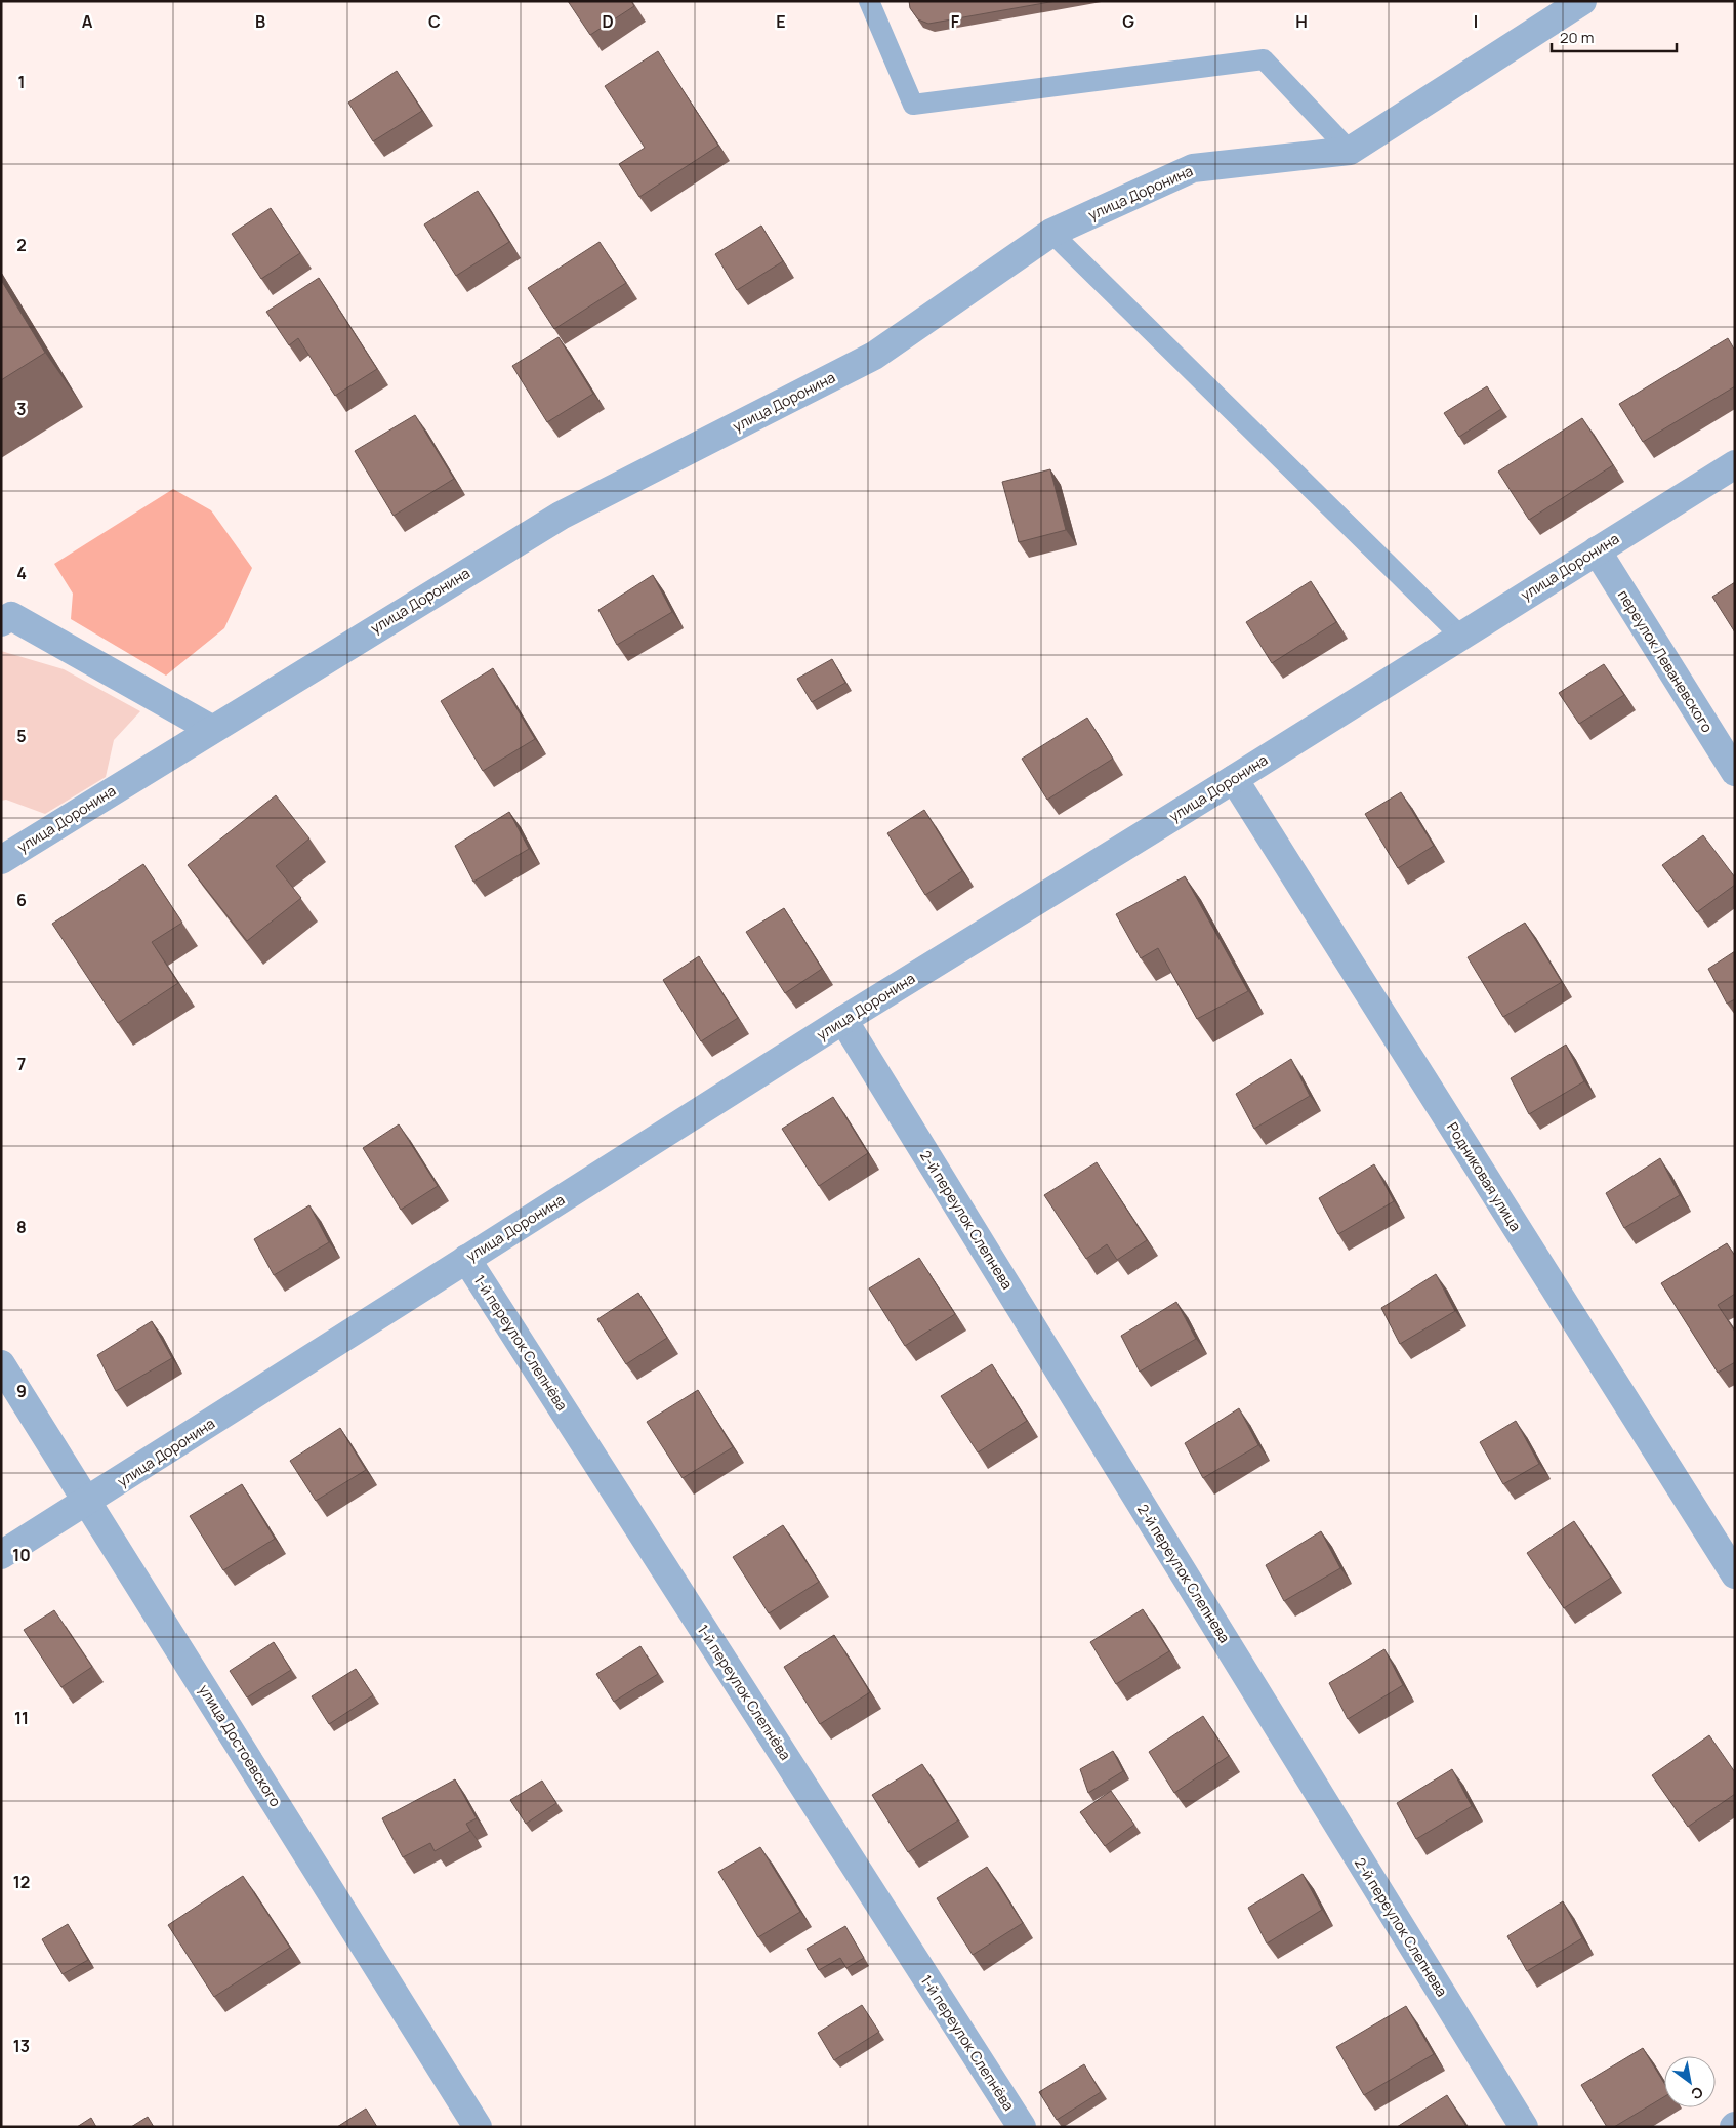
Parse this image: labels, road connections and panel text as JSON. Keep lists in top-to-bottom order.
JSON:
{
  "streets": {
    "street": [
      "улица Доронина",
      "переулок Леваневского",
      "Родниковая улица",
      "2-й переулок Слепнева",
      "1-й переулок Слепнёва",
      "улица Достоевского"
    ]
  },
  "crossings": [
    ["улица Доронина", "переулок Леваневского"],
    ["улица Доронина", "Родниковая улица"],
    ["улица Доронина", "2-й переулок Слепнева"],
    ["улица Доронина", "1-й переулок Слепнёва"],
    ["улица Доронина", "улица Достоевского"]
  ],
  "scale_bar": "20 m",
  "north": "bottom right",
  "grid": {
    "columns": [
      "A",
      "B",
      "C",
      "D",
      "E",
      "F",
      "G",
      "H",
      "I"
    ],
    "rows": [
      "1",
      "2",
      "3",
      "4",
      "5",
      "6",
      "7",
      "8",
      "9",
      "10",
      "11",
      "12",
      "13"
    ]
  }
}
